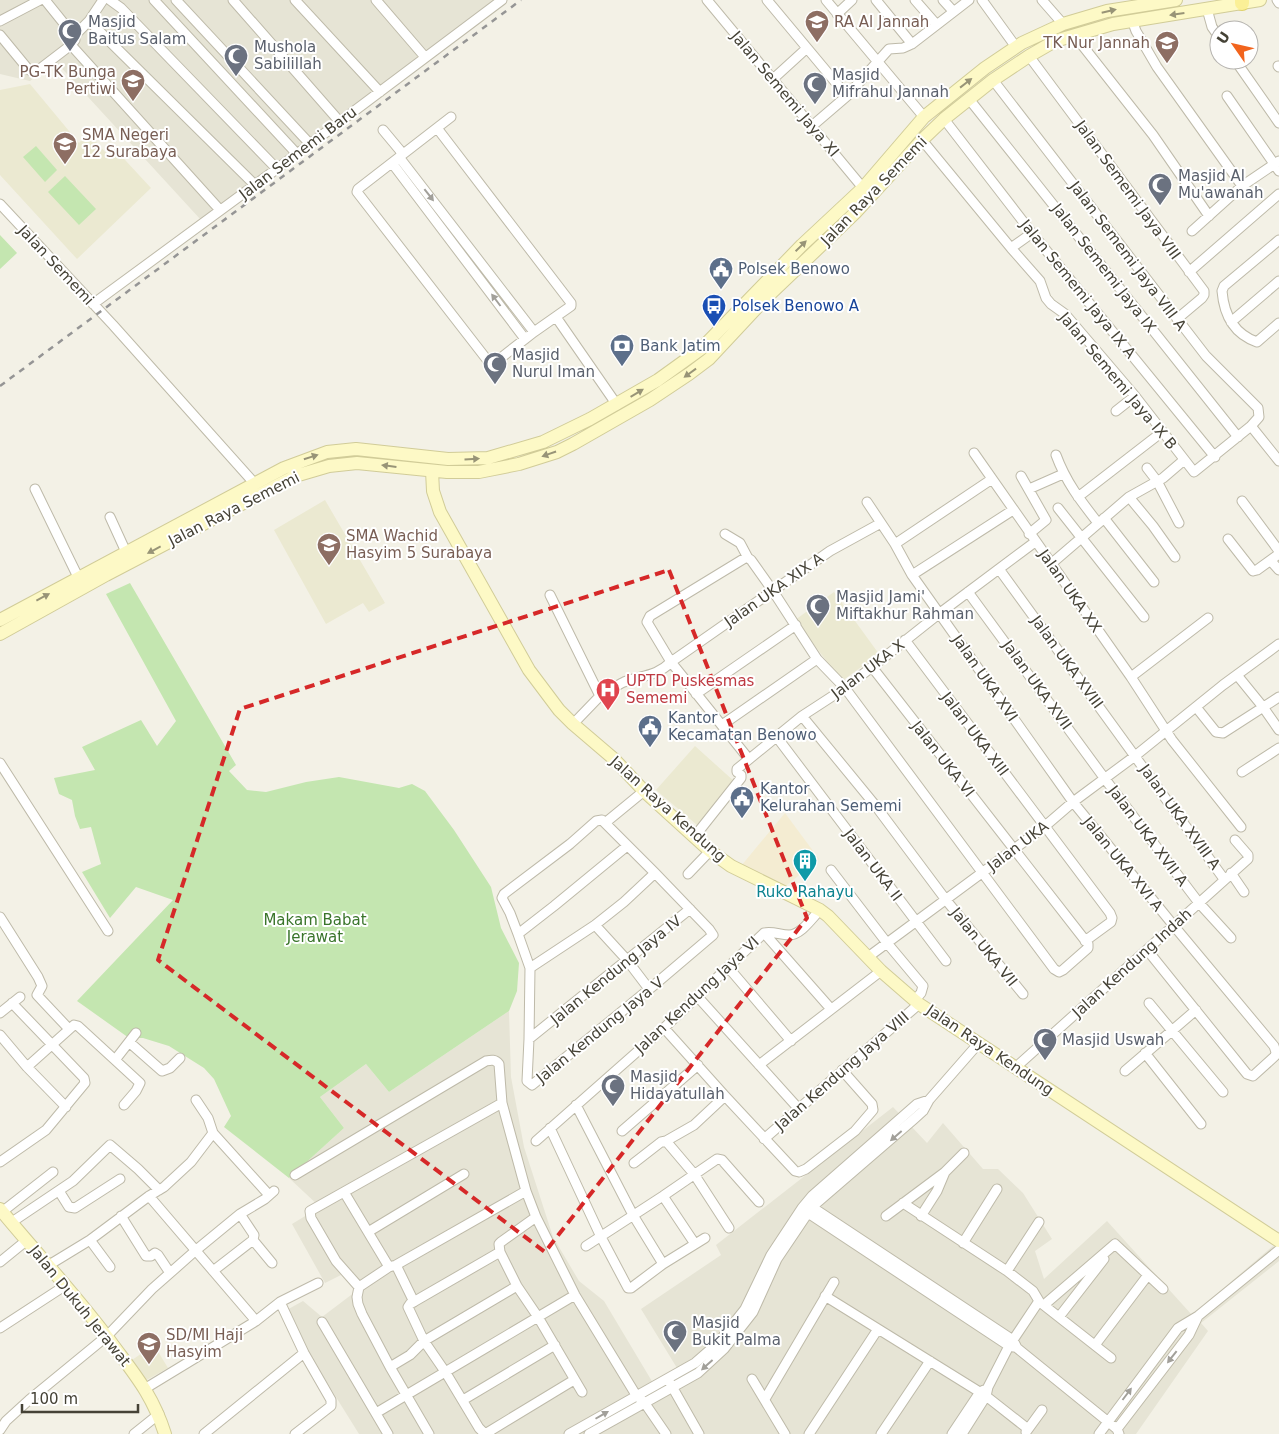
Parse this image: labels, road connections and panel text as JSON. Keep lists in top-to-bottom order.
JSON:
{
  "streets": {
    "main road": ["Jalan Raya Sememi", "Jalan Raya Kendung", "Jalan Dukuh Jerawat"],
    "street": [
      "Jalan Sememi Jaya XI",
      "Jalan Sememi Baru",
      "Jalan Sememi Jaya VIII",
      "Jalan Sememi Jaya VIII A",
      "Jalan Sememi",
      "Jalan Sememi Jaya IX",
      "Jalan Sememi Jaya IX A",
      "Jalan Sememi Jaya IX B",
      "Jalan UKA XIX A",
      "Jalan UKA XX",
      "Jalan UKA XVIII",
      "Jalan UKA X",
      "Jalan UKA XVI",
      "Jalan UKA XVII",
      "Jalan UKA XIII",
      "Jalan UKA VI",
      "Jalan UKA XVIII A",
      "Jalan UKA XVII A",
      "Jalan UKA",
      "Jalan UKA XVI A",
      "Jalan UKA II",
      "Jalan UKA VII",
      "Jalan Kendung Indah",
      "Jalan Kendung Jaya IV",
      "Jalan Kendung Jaya VI",
      "Jalan Kendung Jaya V",
      "Jalan Kendung Jaya VIII"
    ]
  },
  "crossings": [
    ["Jalan Sememi Jaya XI", "Jalan Raya Sememi"],
    ["Jalan Sememi Baru", "Jalan Sememi"],
    ["Jalan Sememi Jaya VIII", "Jalan Raya Sememi"],
    ["Jalan Sememi Jaya VIII", "Jalan Sememi Jaya VIII A"],
    ["Jalan Raya Sememi", "Jalan Sememi Jaya VIII A"],
    ["Jalan Raya Sememi", "Jalan Sememi"],
    ["Jalan Raya Sememi", "Jalan Sememi Jaya IX"],
    ["Jalan Raya Sememi", "Jalan Sememi Jaya IX A"],
    ["Jalan Raya Sememi", "Jalan Sememi Jaya IX B"],
    ["Jalan Raya Sememi", "Jalan Raya Kendung"],
    ["Jalan UKA XIX A", "Jalan UKA XVI"],
    ["Jalan UKA XIX A", "Jalan Raya Kendung"],
    ["Jalan UKA XX", "Jalan UKA X"],
    ["Jalan UKA XX", "Jalan UKA"],
    ["Jalan UKA XVIII", "Jalan UKA X"],
    ["Jalan UKA XVIII", "Jalan UKA XVIII A"],
    ["Jalan UKA XVIII", "Jalan UKA"],
    ["Jalan UKA X", "Jalan UKA XVI"],
    ["Jalan UKA X", "Jalan UKA XVII"],
    ["Jalan UKA X", "Jalan UKA XIII"],
    ["Jalan UKA X", "Jalan UKA VI"],
    ["Jalan UKA X", "Jalan UKA II"],
    ["Jalan UKA X", "Jalan UKA VII"],
    ["Jalan UKA XVI", "Jalan UKA"],
    ["Jalan UKA XVI", "Jalan UKA XVI A"],
    ["Jalan UKA XVII", "Jalan UKA XVII A"],
    ["Jalan UKA XVII", "Jalan UKA"],
    ["Jalan UKA XIII", "Jalan UKA VI"],
    ["Jalan UKA XIII", "Jalan UKA"],
    ["Jalan UKA VI", "Jalan UKA"],
    ["Jalan Raya Kendung", "Jalan UKA"],
    ["Jalan Raya Kendung", "Jalan Kendung Indah"],
    ["Jalan Raya Kendung", "Jalan Kendung Jaya VI"],
    ["Jalan Raya Kendung", "Jalan Kendung Jaya VIII"],
    ["Jalan UKA XVIII A", "Jalan UKA"],
    ["Jalan UKA XVIII A", "Jalan Kendung Indah"],
    ["Jalan UKA XVII A", "Jalan UKA"],
    ["Jalan UKA XVII A", "Jalan Kendung Indah"],
    ["Jalan UKA", "Jalan UKA XVI A"],
    ["Jalan UKA", "Jalan UKA II"],
    ["Jalan UKA", "Jalan UKA VII"],
    ["Jalan UKA XVI A", "Jalan Kendung Indah"],
    ["Jalan Kendung Jaya IV", "Jalan Kendung Jaya V"]
  ],
  "parks": ["Makam Babat Jerawat"],
  "places": {
    "school or university": [
      "RA Al Jannah",
      "TK Nur Jannah",
      "PG-TK Bunga Pertiwi",
      "SMA Negeri 12 Surabaya",
      "SMA Wachid Hasyim 5 Surabaya",
      "SD/MI Haji Hasyim"
    ],
    "mosque": [
      "Masjid Baitus Salam",
      "Mushola Sabilillah",
      "Masjid Mifrahul Jannah",
      "Masjid Al Mu'awanah",
      "Masjid Nurul Iman",
      "Masjid Jami' Miftakhur Rahman",
      "Masjid Uswah",
      "Masjid Hidayatullah",
      "Masjid Bukit Palma"
    ],
    "public building": ["Polsek Benowo", "Kantor Kecamatan Benowo", "Kantor Kelurahan Sememi"],
    "bus stop": ["Polsek Benowo A"],
    "bank": ["Bank Jatim"],
    "hospital": ["UPTD Puskesmas Sememi"],
    "building": ["Ruko Rahayu"]
  },
  "scale_bar": "100 m",
  "north": "top left"
}
